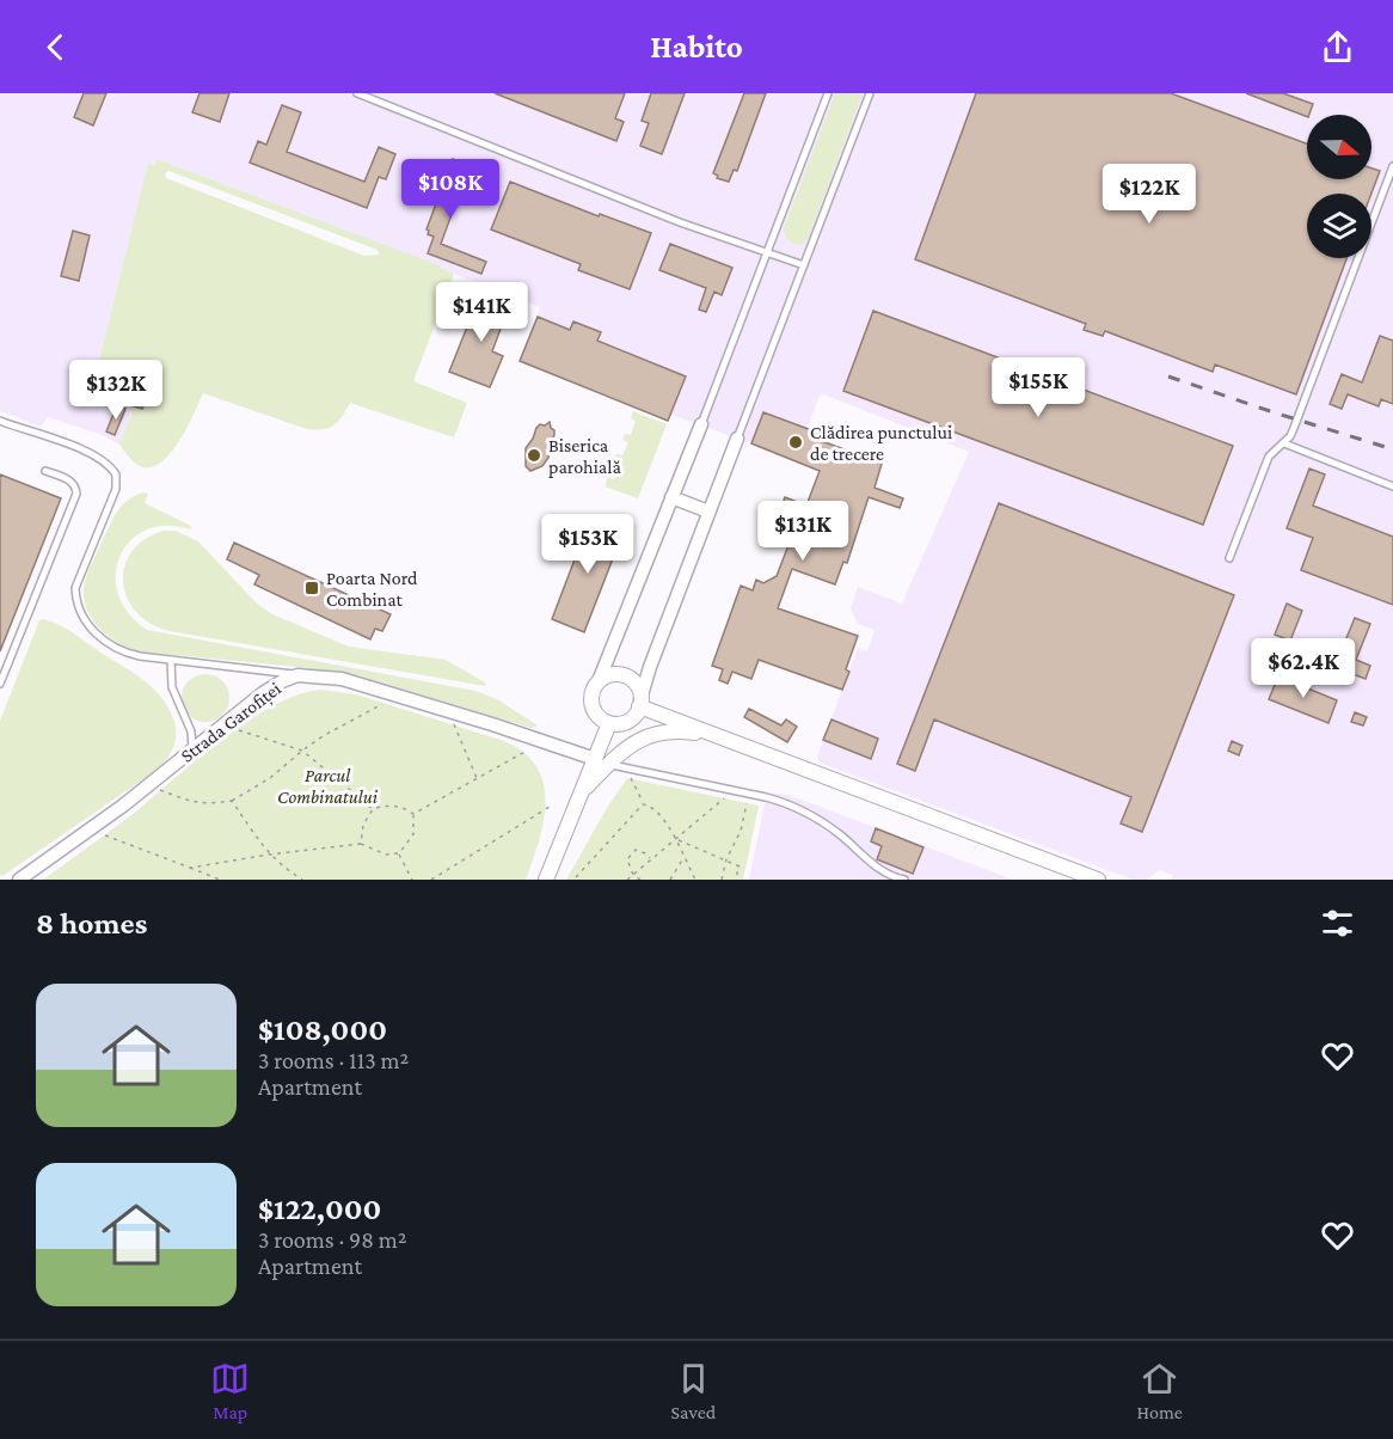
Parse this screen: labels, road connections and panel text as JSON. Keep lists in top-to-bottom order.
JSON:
{
  "streets": {
    "street": ["Strada Garofiței"]
  },
  "parks": ["Parcul Combinatului"],
  "places": {
    "other": ["Clădirea punctului de trecere", "Biserica parohială"],
    "transit": ["Poarta Nord Combinat"]
  },
  "north": "right",
  "page": {
    "header": "Habito",
    "price": [
      "$108K",
      "$122K",
      "$141K",
      "$155K",
      "$132K",
      "$131K",
      "$153K",
      "$62.4K"
    ],
    "heading": "8 homes",
    "list": [
      {
        "name": "$108,000",
        "note": "3 rooms · 113 m² · Apartment"
      },
      {
        "name": "$122,000",
        "note": "3 rooms · 98 m² · Apartment"
      }
    ],
    "tabs": ["Map", "Saved", "Home"]
  }
}
